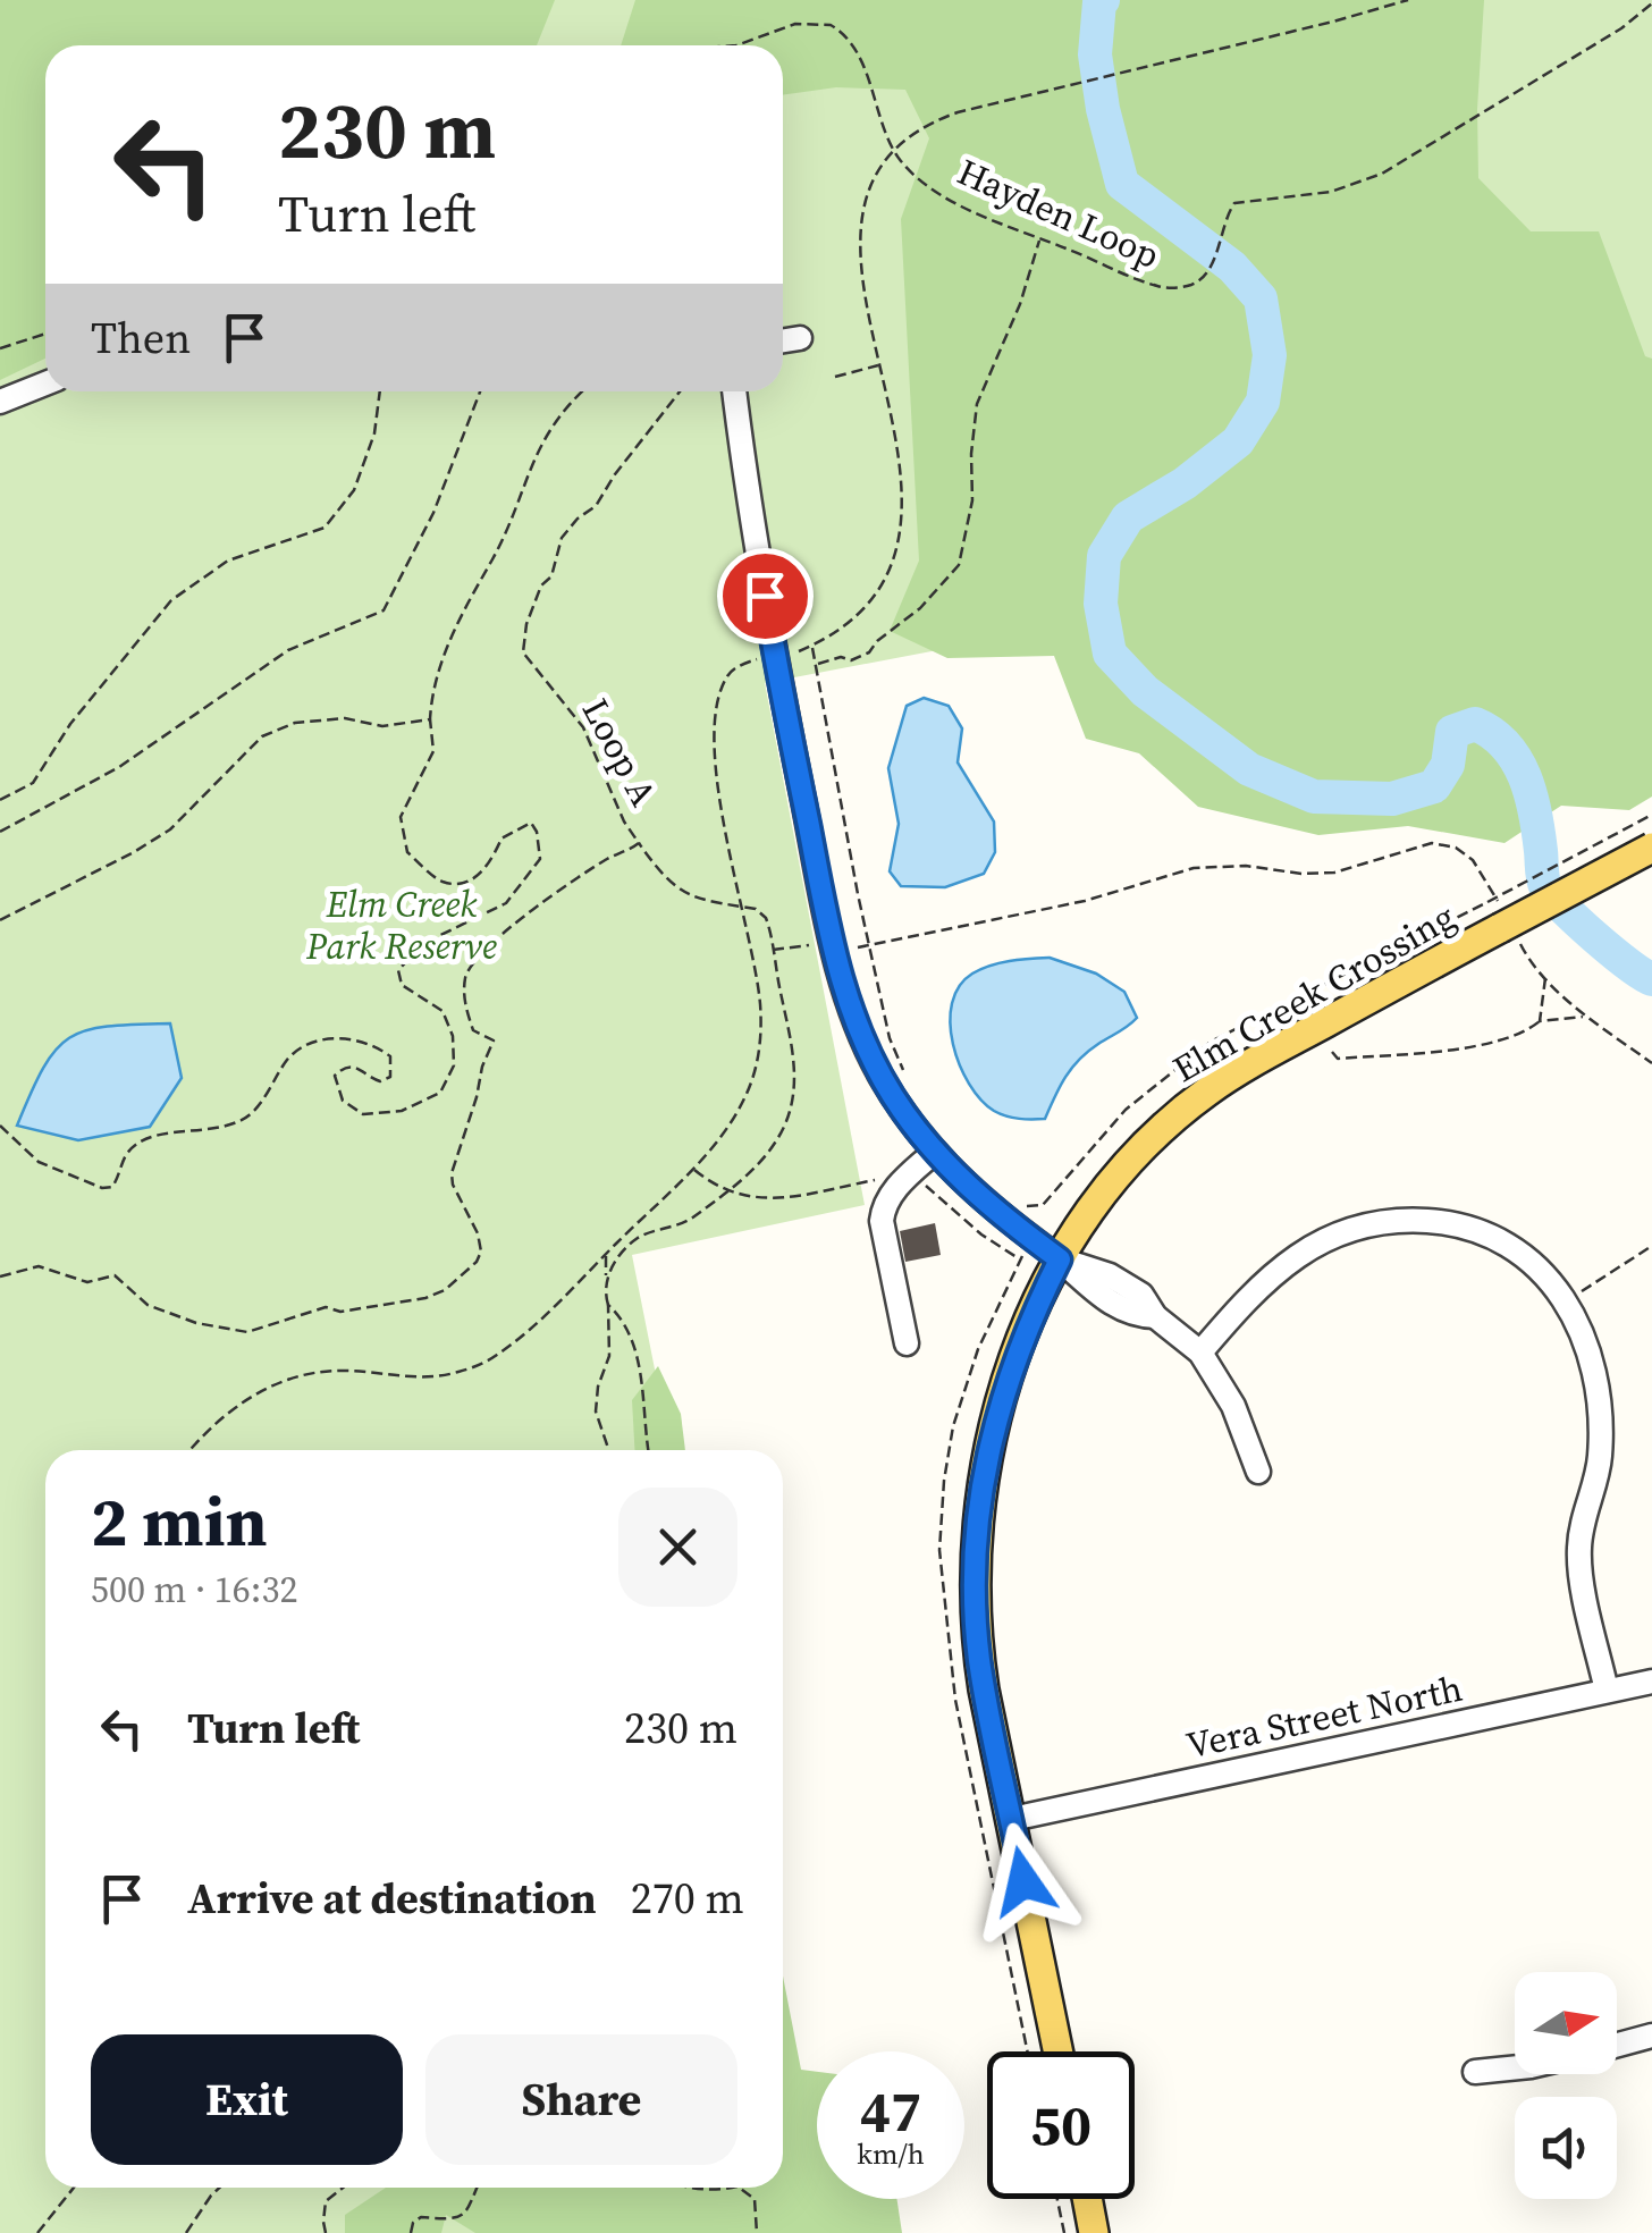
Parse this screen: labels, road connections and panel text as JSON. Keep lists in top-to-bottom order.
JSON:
{
  "streets": {
    "main road": ["Elm Creek Crossing"],
    "street": ["Vera Street North"],
    "path": ["Hayden Loop", "Loop A"]
  },
  "crossings": [
    ["Elm Creek Crossing", "Vera Street North"]
  ],
  "parks": ["Elm Creek Park Reserve"],
  "north": "right",
  "page": {
    "turn": ["230 m", "Turn left"],
    "then": "Then",
    "heading": ["2 min", "500 m · 16:32"],
    "list": [
      {
        "name": "Turn left",
        "value": "230 m"
      },
      {
        "name": "Arrive at destination",
        "value": "270 m"
      }
    ],
    "buttons": ["Exit", "Share"],
    "speed": "47 km/h",
    "limit": "50"
  }
}
